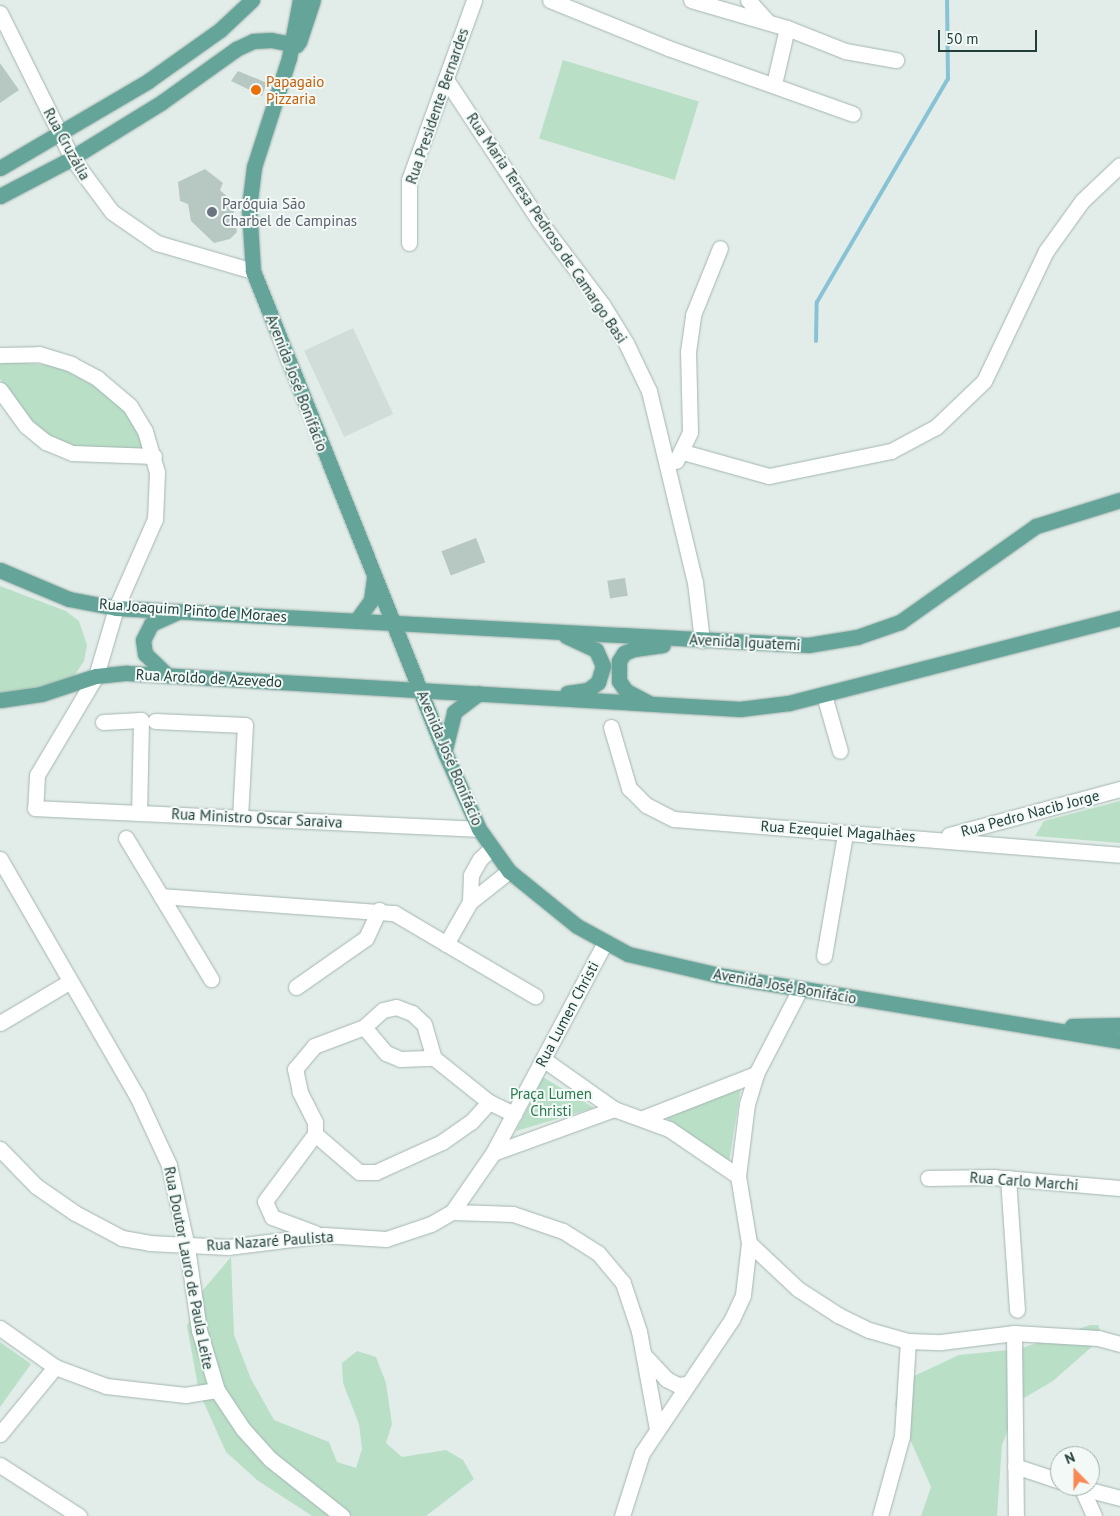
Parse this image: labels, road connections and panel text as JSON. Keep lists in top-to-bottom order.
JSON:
{
  "streets": {
    "main road": [
      "Avenida José Bonifácio",
      "Rua Joaquim Pinto de Moraes",
      "Avenida Iguatemi",
      "Rua Aroldo de Azevedo"
    ],
    "street": [
      "Rua Presidente Bernardes",
      "Rua Cruzália",
      "Rua Maria Teresa Pedroso de Camargo Basi",
      "Rua Pedro Nacib Jorge",
      "Rua Ministro Oscar Saraiva",
      "Rua Ezequiel Magalhães",
      "Rua Lumen Christi",
      "Rua Carlo Marchi",
      "Rua Nazaré Paulista",
      "Rua Doutor Lauro de Paula Leite"
    ]
  },
  "crossings": [
    ["Rua Presidente Bernardes", "Rua Maria Teresa Pedroso de Camargo Basi"],
    ["Rua Cruzália", "Avenida José Bonifácio"],
    ["Rua Maria Teresa Pedroso de Camargo Basi", "Avenida Iguatemi"],
    ["Avenida José Bonifácio", "Rua Joaquim Pinto de Moraes"],
    ["Avenida José Bonifácio", "Avenida Iguatemi"],
    ["Avenida José Bonifácio", "Rua Aroldo de Azevedo"],
    ["Avenida José Bonifácio", "Rua Ministro Oscar Saraiva"],
    ["Avenida José Bonifácio", "Rua Lumen Christi"],
    ["Rua Joaquim Pinto de Moraes", "Avenida Iguatemi"],
    ["Rua Aroldo de Azevedo", "Rua Ministro Oscar Saraiva"],
    ["Rua Pedro Nacib Jorge", "Rua Ezequiel Magalhães"],
    ["Rua Lumen Christi", "Rua Nazaré Paulista"],
    ["Rua Nazaré Paulista", "Rua Doutor Lauro de Paula Leite"]
  ],
  "parks": ["Praça Lumen Christi"],
  "places": ["Papagaio Pizzaria", "Paróquia São Charbel de Campinas"],
  "scale_bar": "50 m",
  "north": "top"
}
